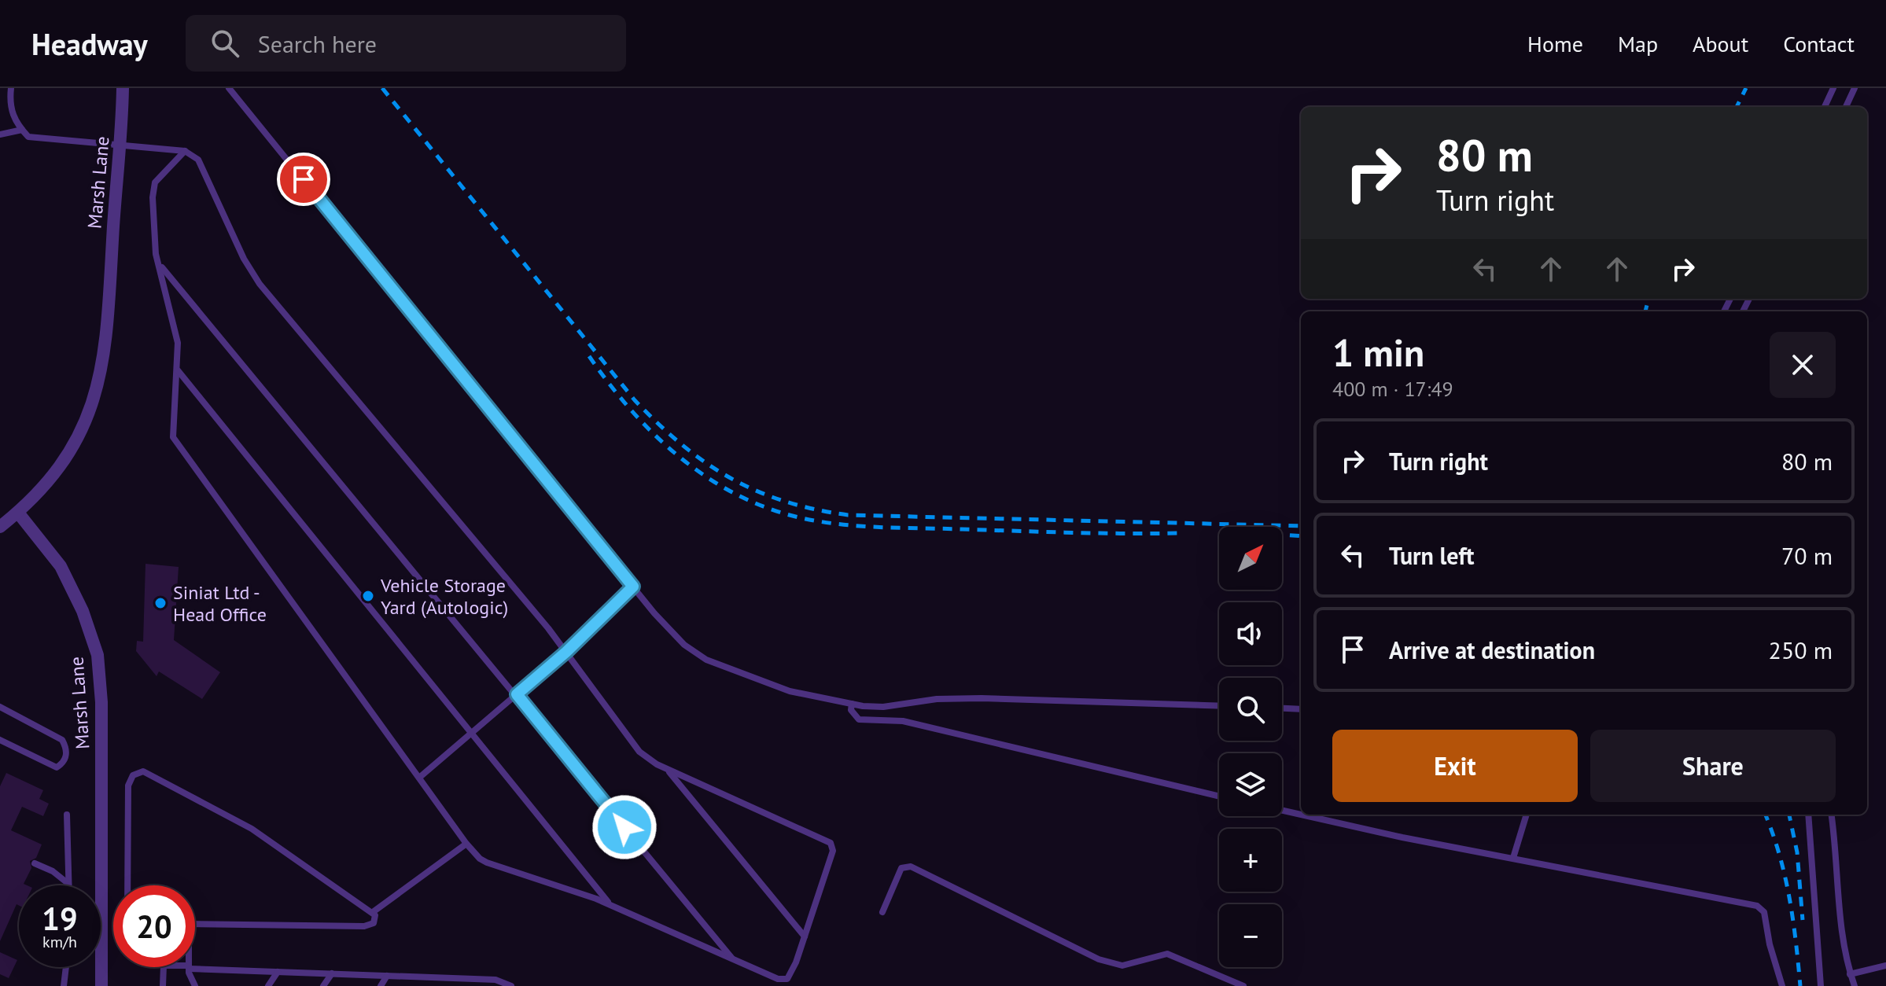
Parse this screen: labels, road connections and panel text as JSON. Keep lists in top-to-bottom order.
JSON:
{
  "streets": {
    "street": ["Marsh Lane"]
  },
  "places": ["Vehicle Storage Yard (Autologic)", "Siniat Ltd - Head Office"],
  "north": "top right",
  "page": {
    "header": "Headway",
    "search": "Search here",
    "nav": [
      "Home",
      "Map",
      "About",
      "Contact"
    ],
    "turn": ["80 m", "Turn right"],
    "heading": ["1 min", "400 m · 17:49"],
    "list": [
      {
        "name": "Turn right",
        "value": "80 m"
      },
      {
        "name": "Turn left",
        "value": "70 m"
      },
      {
        "name": "Arrive at destination",
        "value": "250 m"
      }
    ],
    "map_buttons": ["+", "−"],
    "buttons": ["Exit", "Share"],
    "speed": "19 km/h",
    "limit": "20"
  }
}
